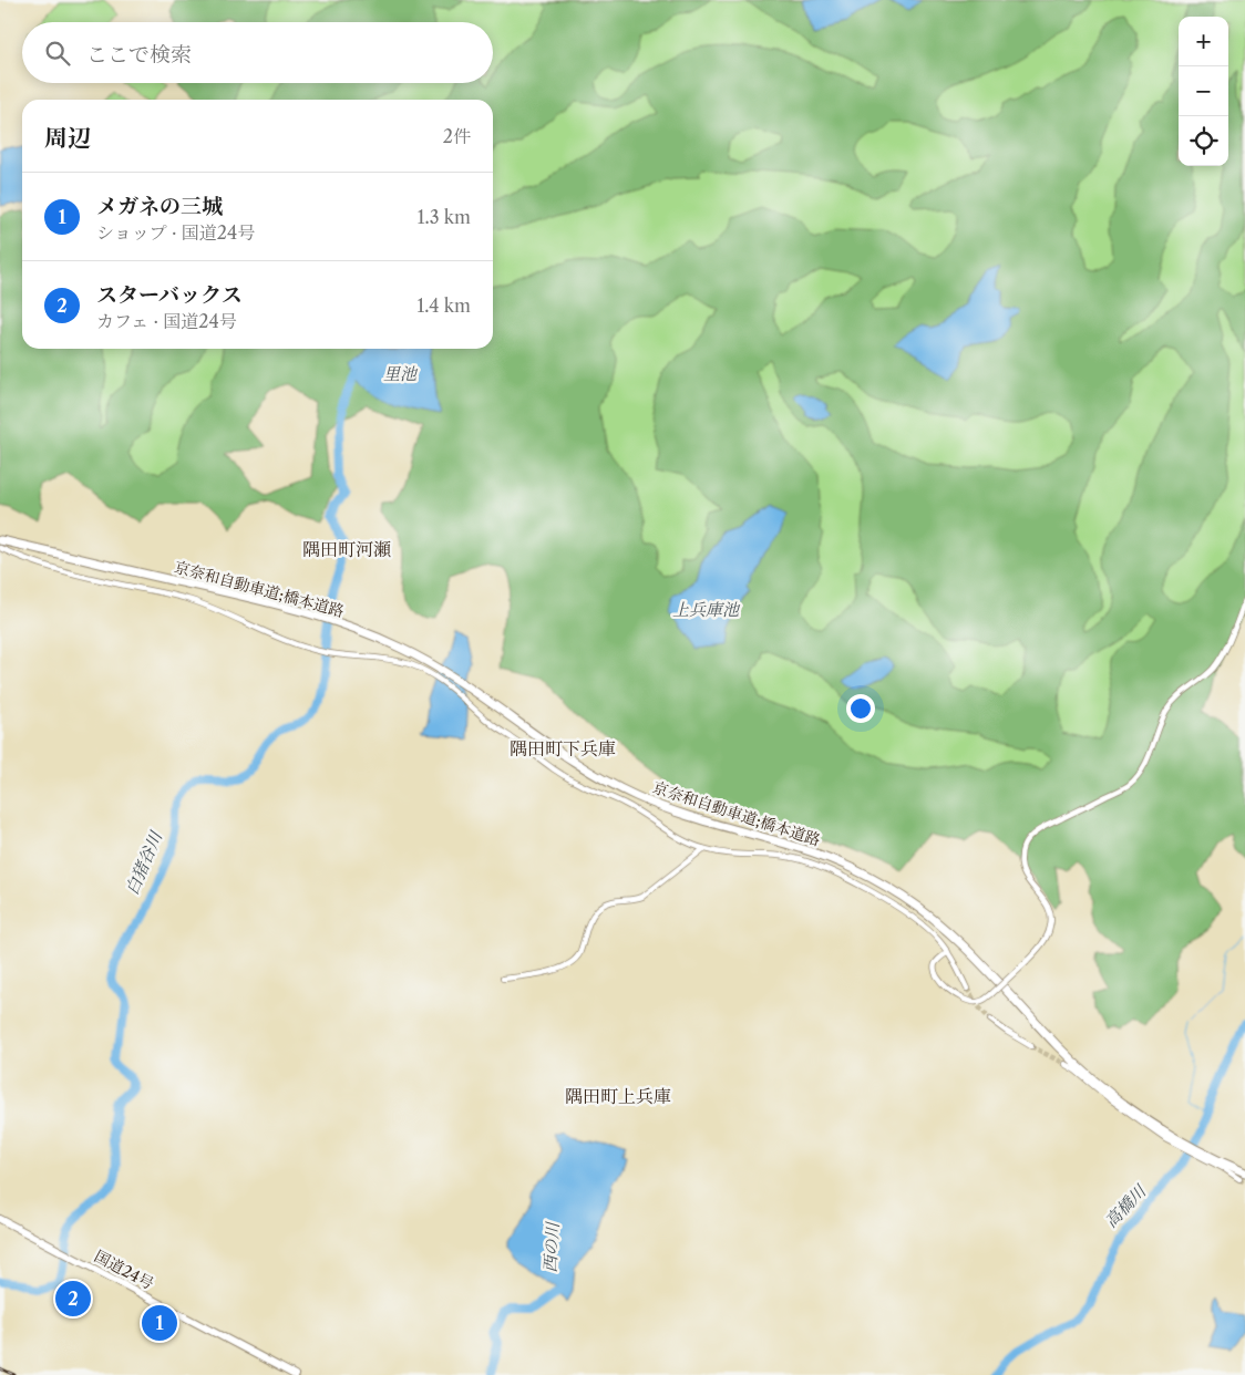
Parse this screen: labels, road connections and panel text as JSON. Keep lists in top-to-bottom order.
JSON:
{
  "streets": {
    "highway": ["京奈和自動車道;橋本道路", "国道24号"]
  },
  "districts": ["隅田町河瀬", "隅田町下兵庫", "隅田町上兵庫"],
  "water": [
    "里池",
    "上兵庫池",
    "白猪谷川",
    "高橋川",
    "西の川"
  ],
  "page": {
    "map_buttons": ["+", "−"],
    "search": "ここで検索",
    "heading": ["周辺", "2件"],
    "list": [
      {
        "mark": "1",
        "name": "メガネの三城",
        "note": "ショップ · 国道24号",
        "value": "1.3 km"
      },
      {
        "mark": "2",
        "name": "スターバックス",
        "note": "カフェ · 国道24号",
        "value": "1.4 km"
      }
    ],
    "pins": ["2", "1"]
  }
}
